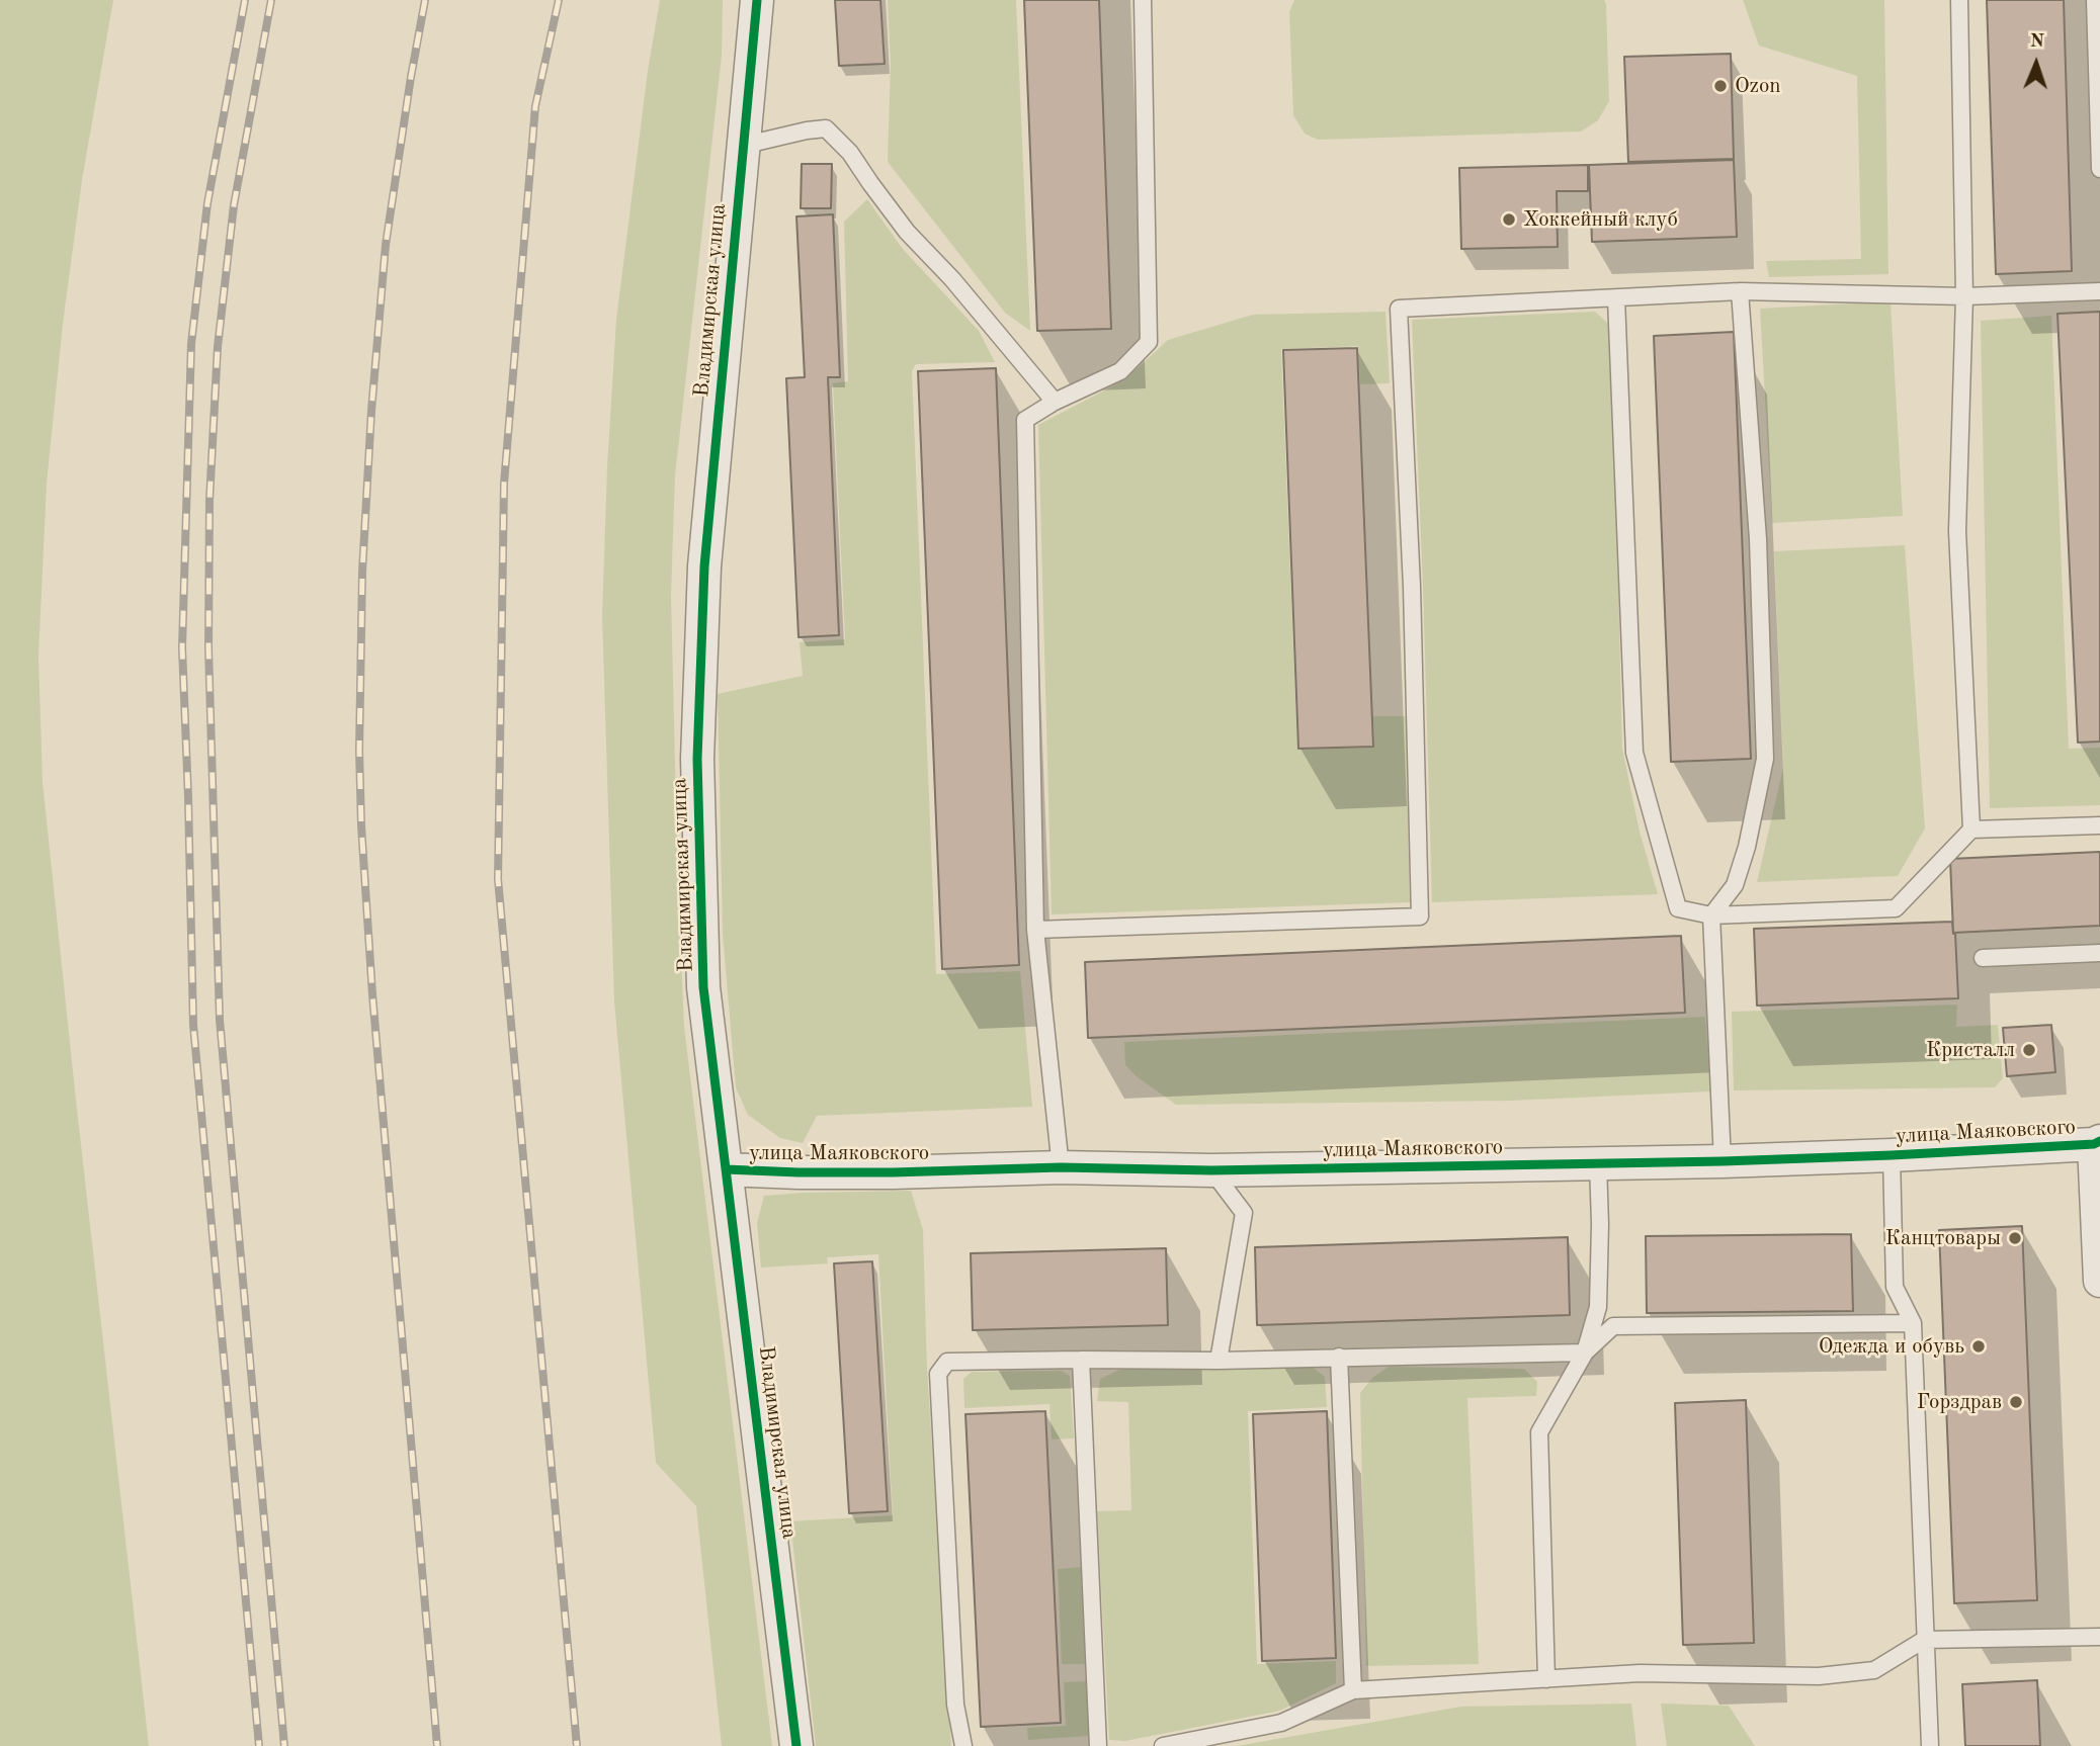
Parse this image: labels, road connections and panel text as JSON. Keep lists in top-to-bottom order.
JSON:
{
  "streets": {
    "street": ["Владимирская улица", "улица Маяковского"]
  },
  "crossings": [
    ["Владимирская улица", "улица Маяковского"]
  ],
  "places": [
    "Ozon",
    "Хоккейный клуб",
    "Кристалл",
    "Канцтовары",
    "Одежда и обувь",
    "Горздрав"
  ],
  "north": "top"
}
